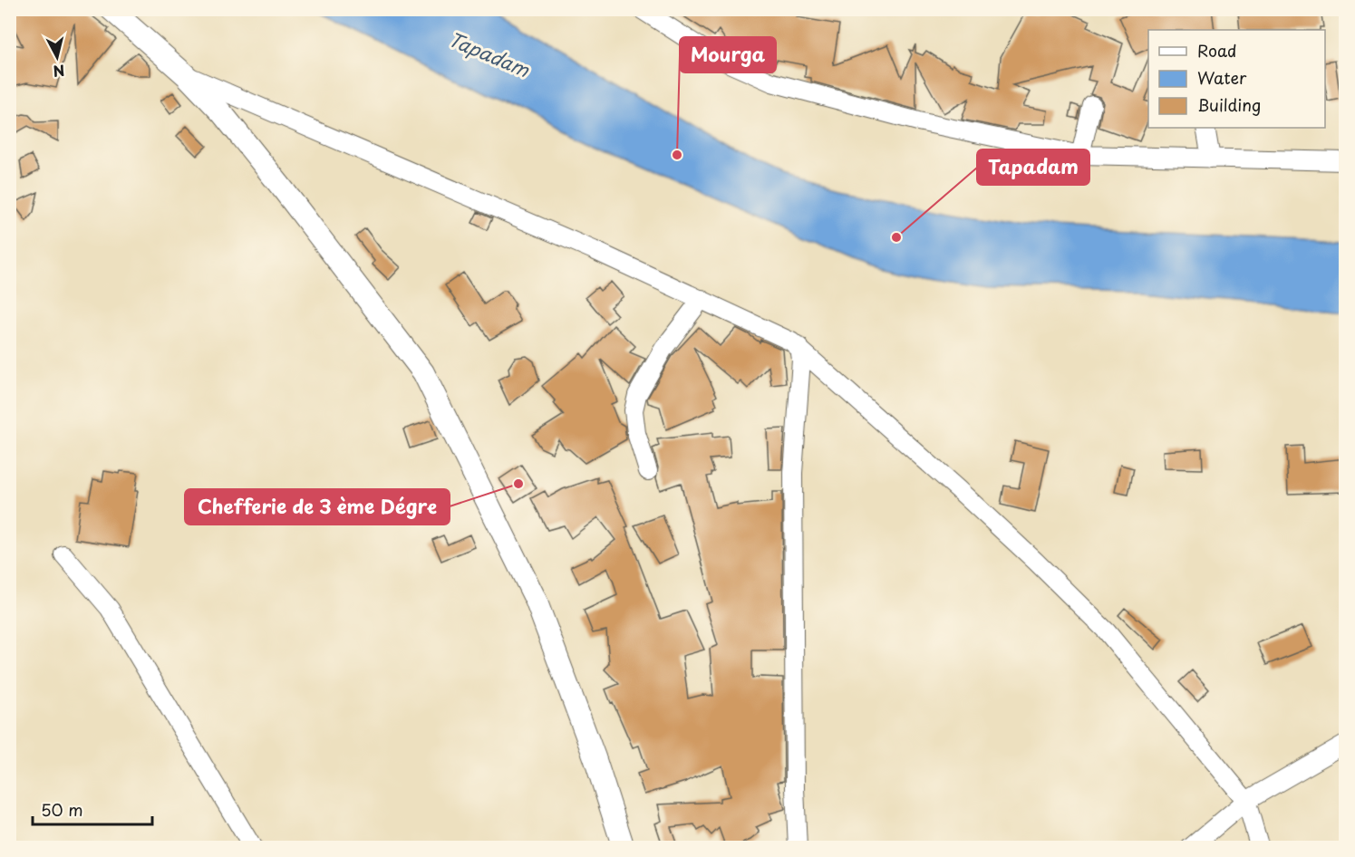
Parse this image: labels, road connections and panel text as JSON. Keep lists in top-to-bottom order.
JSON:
{
  "water": ["Tapadam"],
  "places": ["Mourga", "Tapadam", "Chefferie de 3 ème Dégre"],
  "legend": ["Road", "Water", "Building"],
  "scale_bar": "50 m",
  "north": "bottom"
}
